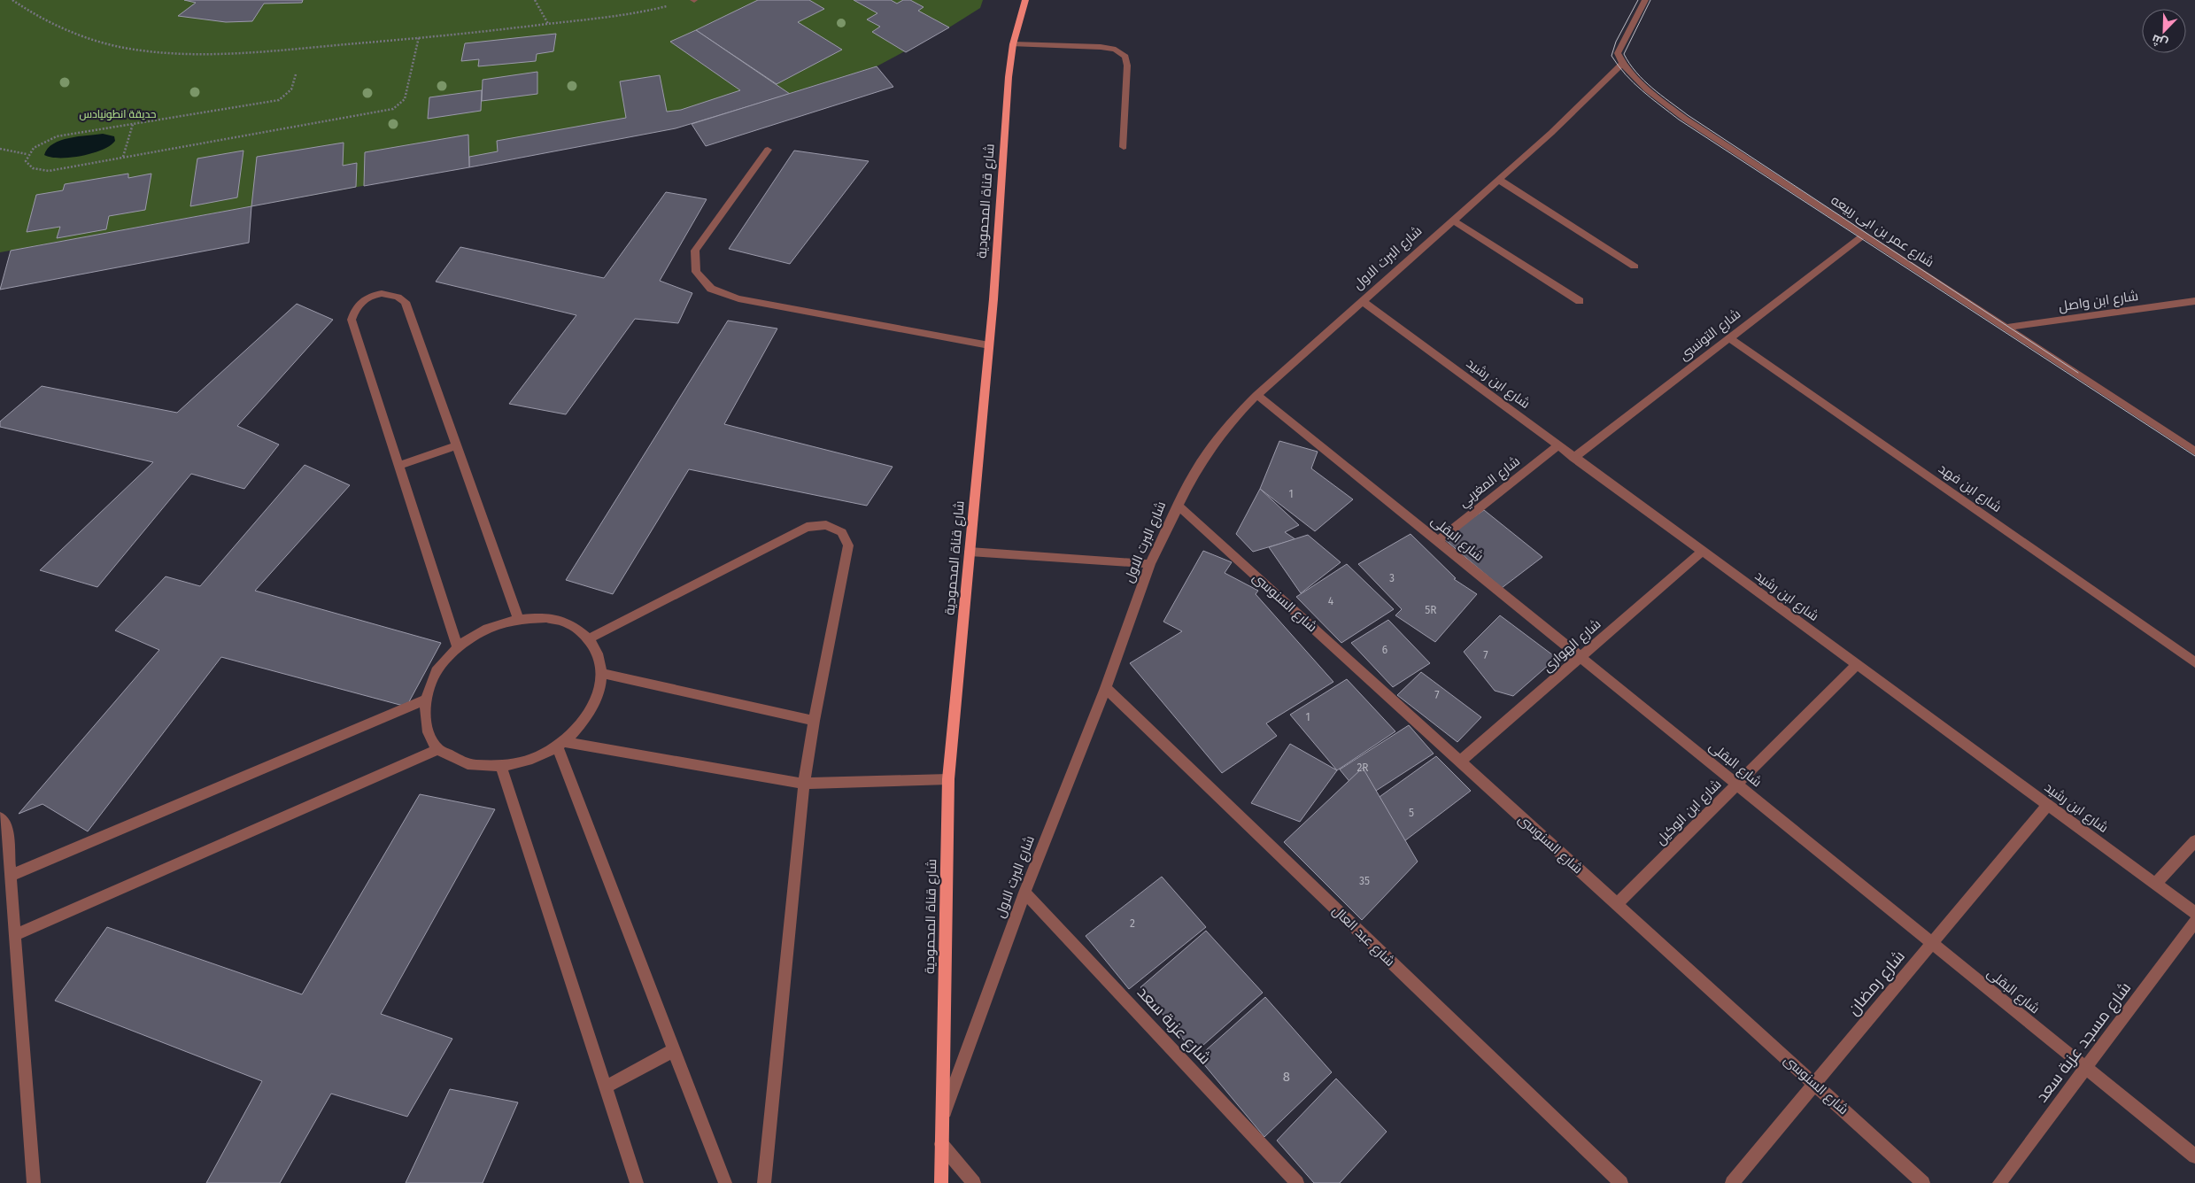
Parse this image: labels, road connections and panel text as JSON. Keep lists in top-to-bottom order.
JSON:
{
  "streets": {
    "main road": ["شارع قناة المحمودية", "شارع البرت الاول"],
    "street": [
      "شارع عمر بن ابى ربيعه",
      "شارع ابن واصل",
      "شارع التونسى",
      "شارع ابن رشيد",
      "شارع المغربي",
      "شارع ابن فهد",
      "شارع البقلى",
      "شارع السنوسى",
      "شارع الهوارى",
      "شارع ابن الوكيل",
      "شارع عبد العال",
      "شارع رمضان",
      "شارع عزبة سعد",
      "شارع مسجد عزبة سعد"
    ]
  },
  "crossings": [
    ["شارع قناة المحمودية", "شارع البرت الاول"],
    ["شارع عمر بن ابى ربيعه", "شارع البرت الاول"],
    ["شارع عمر بن ابى ربيعه", "شارع ابن واصل"],
    ["شارع عمر بن ابى ربيعه", "شارع التونسى"],
    ["شارع البرت الاول", "شارع ابن رشيد"],
    ["شارع البرت الاول", "شارع البقلى"],
    ["شارع البرت الاول", "شارع السنوسى"],
    ["شارع البرت الاول", "شارع عبد العال"],
    ["شارع البرت الاول", "شارع عزبة سعد"],
    ["شارع التونسى", "شارع ابن رشيد"],
    ["شارع التونسى", "شارع ابن فهد"],
    ["شارع ابن رشيد", "شارع المغربي"],
    ["شارع ابن رشيد", "شارع الهوارى"],
    ["شارع ابن رشيد", "شارع ابن الوكيل"],
    ["شارع ابن رشيد", "شارع رمضان"],
    ["شارع المغربي", "شارع البقلى"],
    ["شارع البقلى", "شارع الهوارى"],
    ["شارع البقلى", "شارع ابن الوكيل"],
    ["شارع البقلى", "شارع رمضان"],
    ["شارع البقلى", "شارع مسجد عزبة سعد"],
    ["شارع السنوسى", "شارع الهوارى"],
    ["شارع السنوسى", "شارع ابن الوكيل"],
    ["شارع السنوسى", "شارع رمضان"]
  ],
  "parks": ["حديقة انطونيادس"],
  "house_numbers": [
    "1",
    "3",
    "4",
    "5R",
    "6",
    "7",
    "7",
    "1",
    "2R",
    "5",
    "35",
    "2",
    "8"
  ],
  "north": "bottom left"
}
